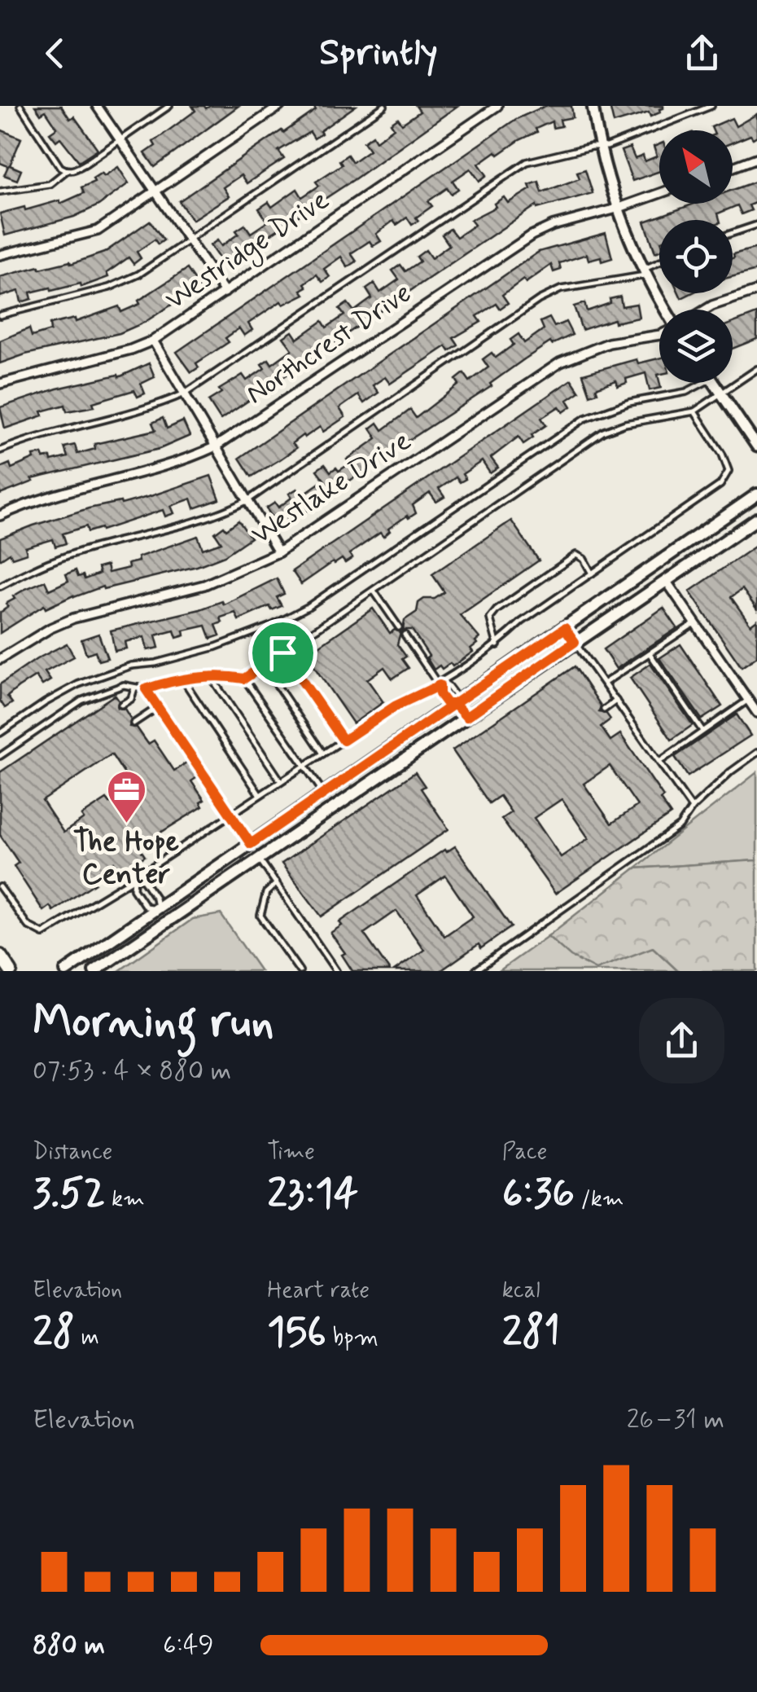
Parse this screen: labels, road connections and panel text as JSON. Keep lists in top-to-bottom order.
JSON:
{
  "streets": {
    "street": ["Westridge Drive", "Northcrest Drive", "Westlake Drive"]
  },
  "places": {
    "office": ["The Hope Center"]
  },
  "north": "top left",
  "page": {
    "header": "Sprintly",
    "heading": ["Morning run", "07:53 · 4 × 880 m"],
    "stats": [
      ["Distance", "3.52 km"],
      ["Time", "23:14"],
      ["Pace", "6:36 /km"],
      ["Elevation", "28 m"],
      ["Heart rate", "156 bpm"],
      ["kcal", "281"]
    ],
    "chart": ["Elevation", "26–31 m"],
    "list": [
      {
        "name": "880 m",
        "note": "6:49"
      }
    ]
  }
}
